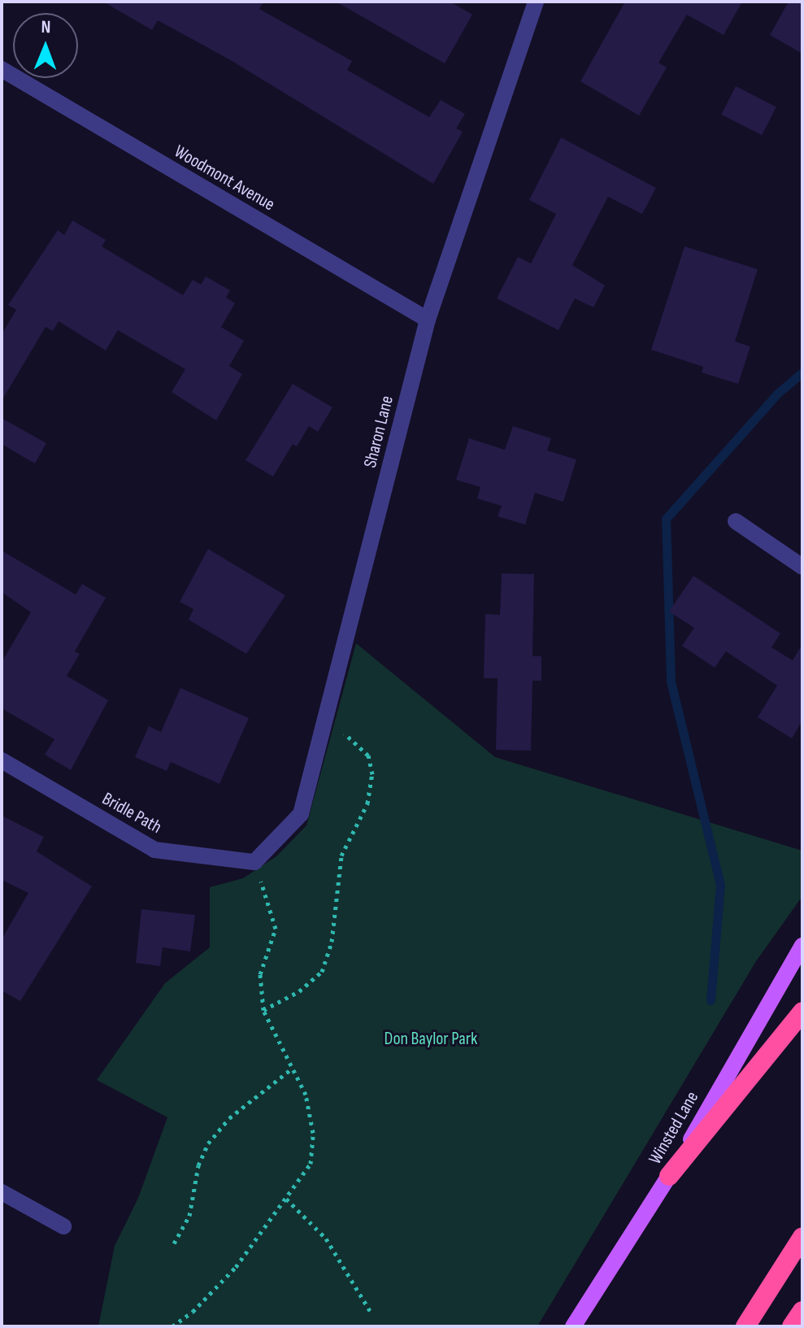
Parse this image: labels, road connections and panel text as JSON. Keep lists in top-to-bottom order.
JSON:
{
  "streets": {
    "main road": ["Winsted Lane"],
    "street": ["Woodmont Avenue", "Sharon Lane", "Bridle Path"]
  },
  "crossings": [
    ["Woodmont Avenue", "Sharon Lane"],
    ["Sharon Lane", "Bridle Path"]
  ],
  "parks": ["Don Baylor Park"],
  "north": "top"
}
